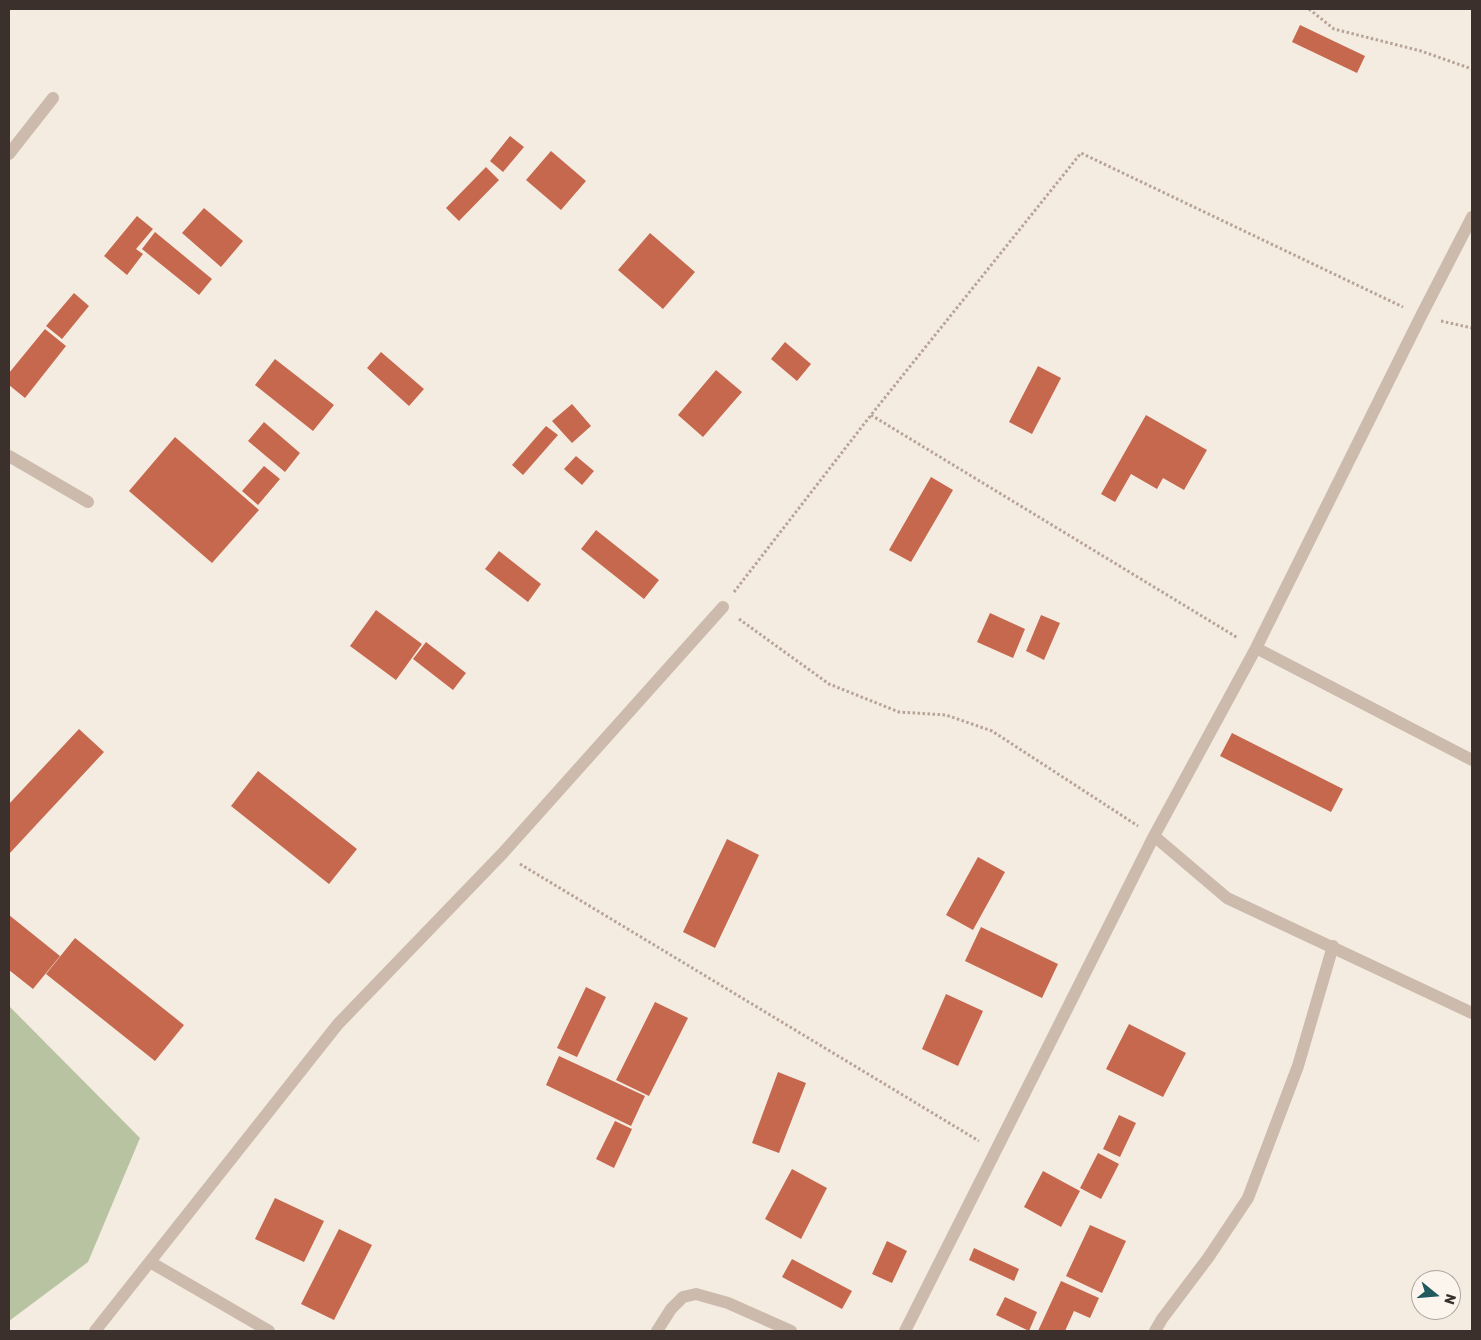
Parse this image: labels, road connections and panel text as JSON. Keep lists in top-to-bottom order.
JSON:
{
  "north": "right"
}
